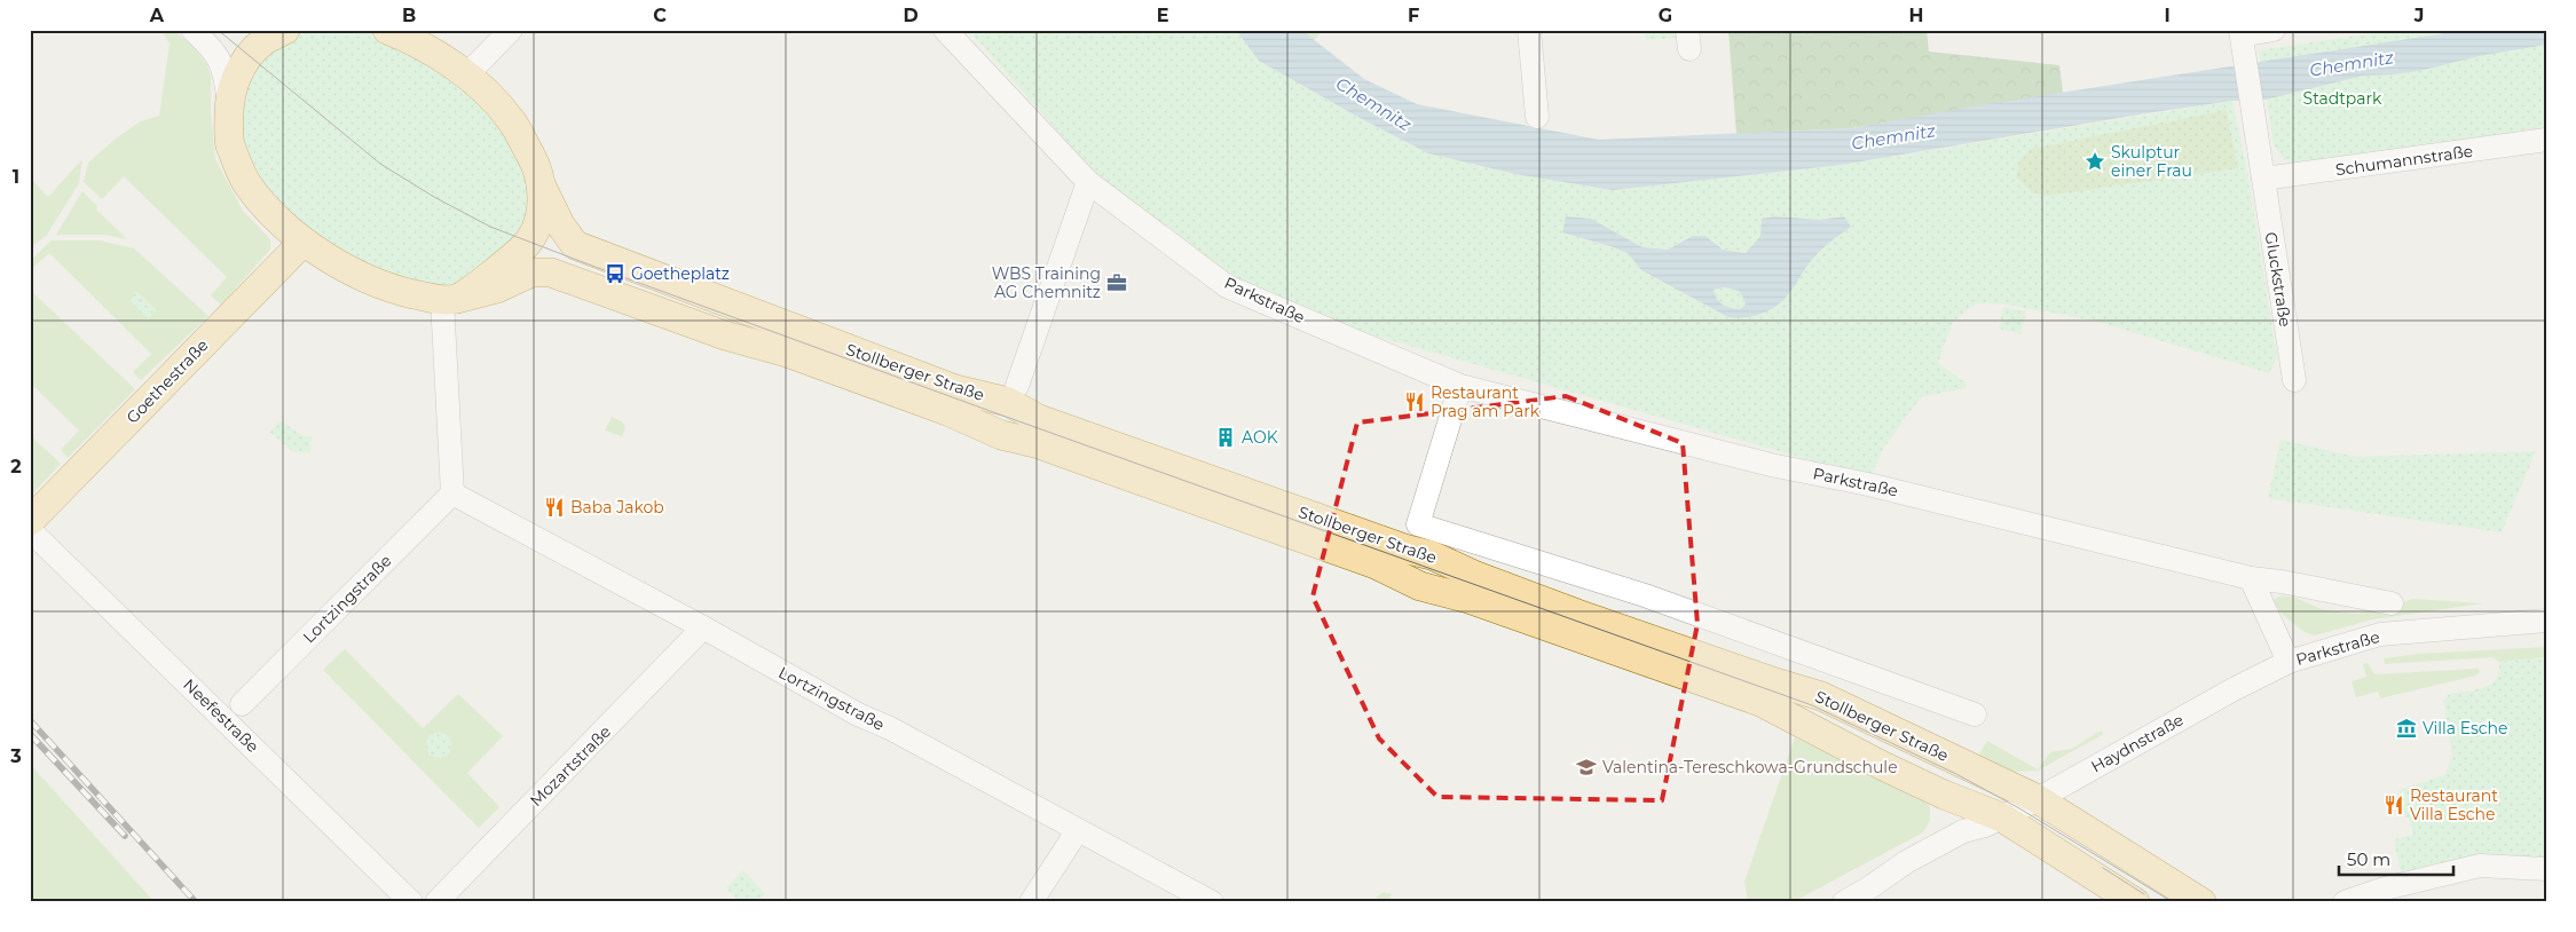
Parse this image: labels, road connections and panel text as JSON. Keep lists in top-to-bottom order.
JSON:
{
  "streets": {
    "main road": ["Stollberger Straße", "Goethestraße"],
    "street": [
      "Schumannstraße",
      "Gluckstraße",
      "Parkstraße",
      "Lortzingstraße",
      "Neefestraße",
      "Haydnstraße",
      "Mozartstraße"
    ]
  },
  "crossings": [
    ["Schumannstraße", "Gluckstraße"],
    ["Parkstraße", "Haydnstraße"],
    ["Stollberger Straße", "Haydnstraße"],
    ["Lortzingstraße", "Mozartstraße"]
  ],
  "water": ["Chemnitz"],
  "parks": ["Stadtpark"],
  "places": {
    "place": ["Skulptur einer Frau"],
    "bus stop": ["Goetheplatz"],
    "office": ["WBS Training AG Chemnitz"],
    "restaurant": ["Restaurant Prag am Park", "Baba Jakob", "Restaurant Villa Esche"],
    "building": ["AOK"],
    "museum": ["Villa Esche"],
    "school or university": ["Valentina-Tereschkowa-Grundschule"]
  },
  "scale_bar": "50 m",
  "grid": {
    "columns": [
      "A",
      "B",
      "C",
      "D",
      "E",
      "F",
      "G",
      "H",
      "I",
      "J"
    ],
    "rows": ["1", "2", "3"]
  }
}
